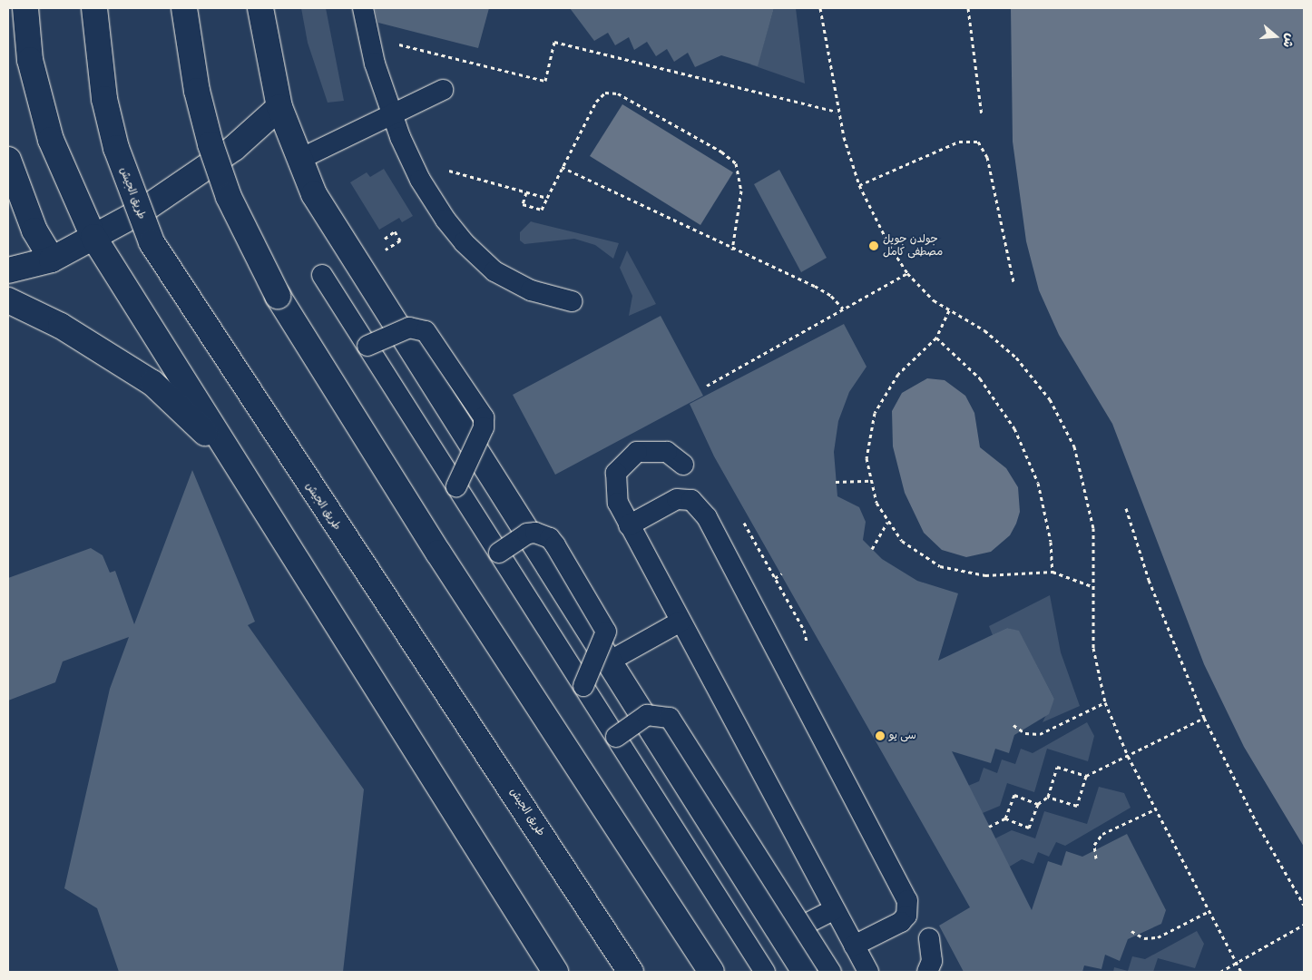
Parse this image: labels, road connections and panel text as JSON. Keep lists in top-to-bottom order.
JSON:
{
  "streets": {
    "main road": ["طريق الجيش"]
  },
  "places": ["جولدن جويل مصطفى كامل", "سى يو"],
  "north": "right"
}
